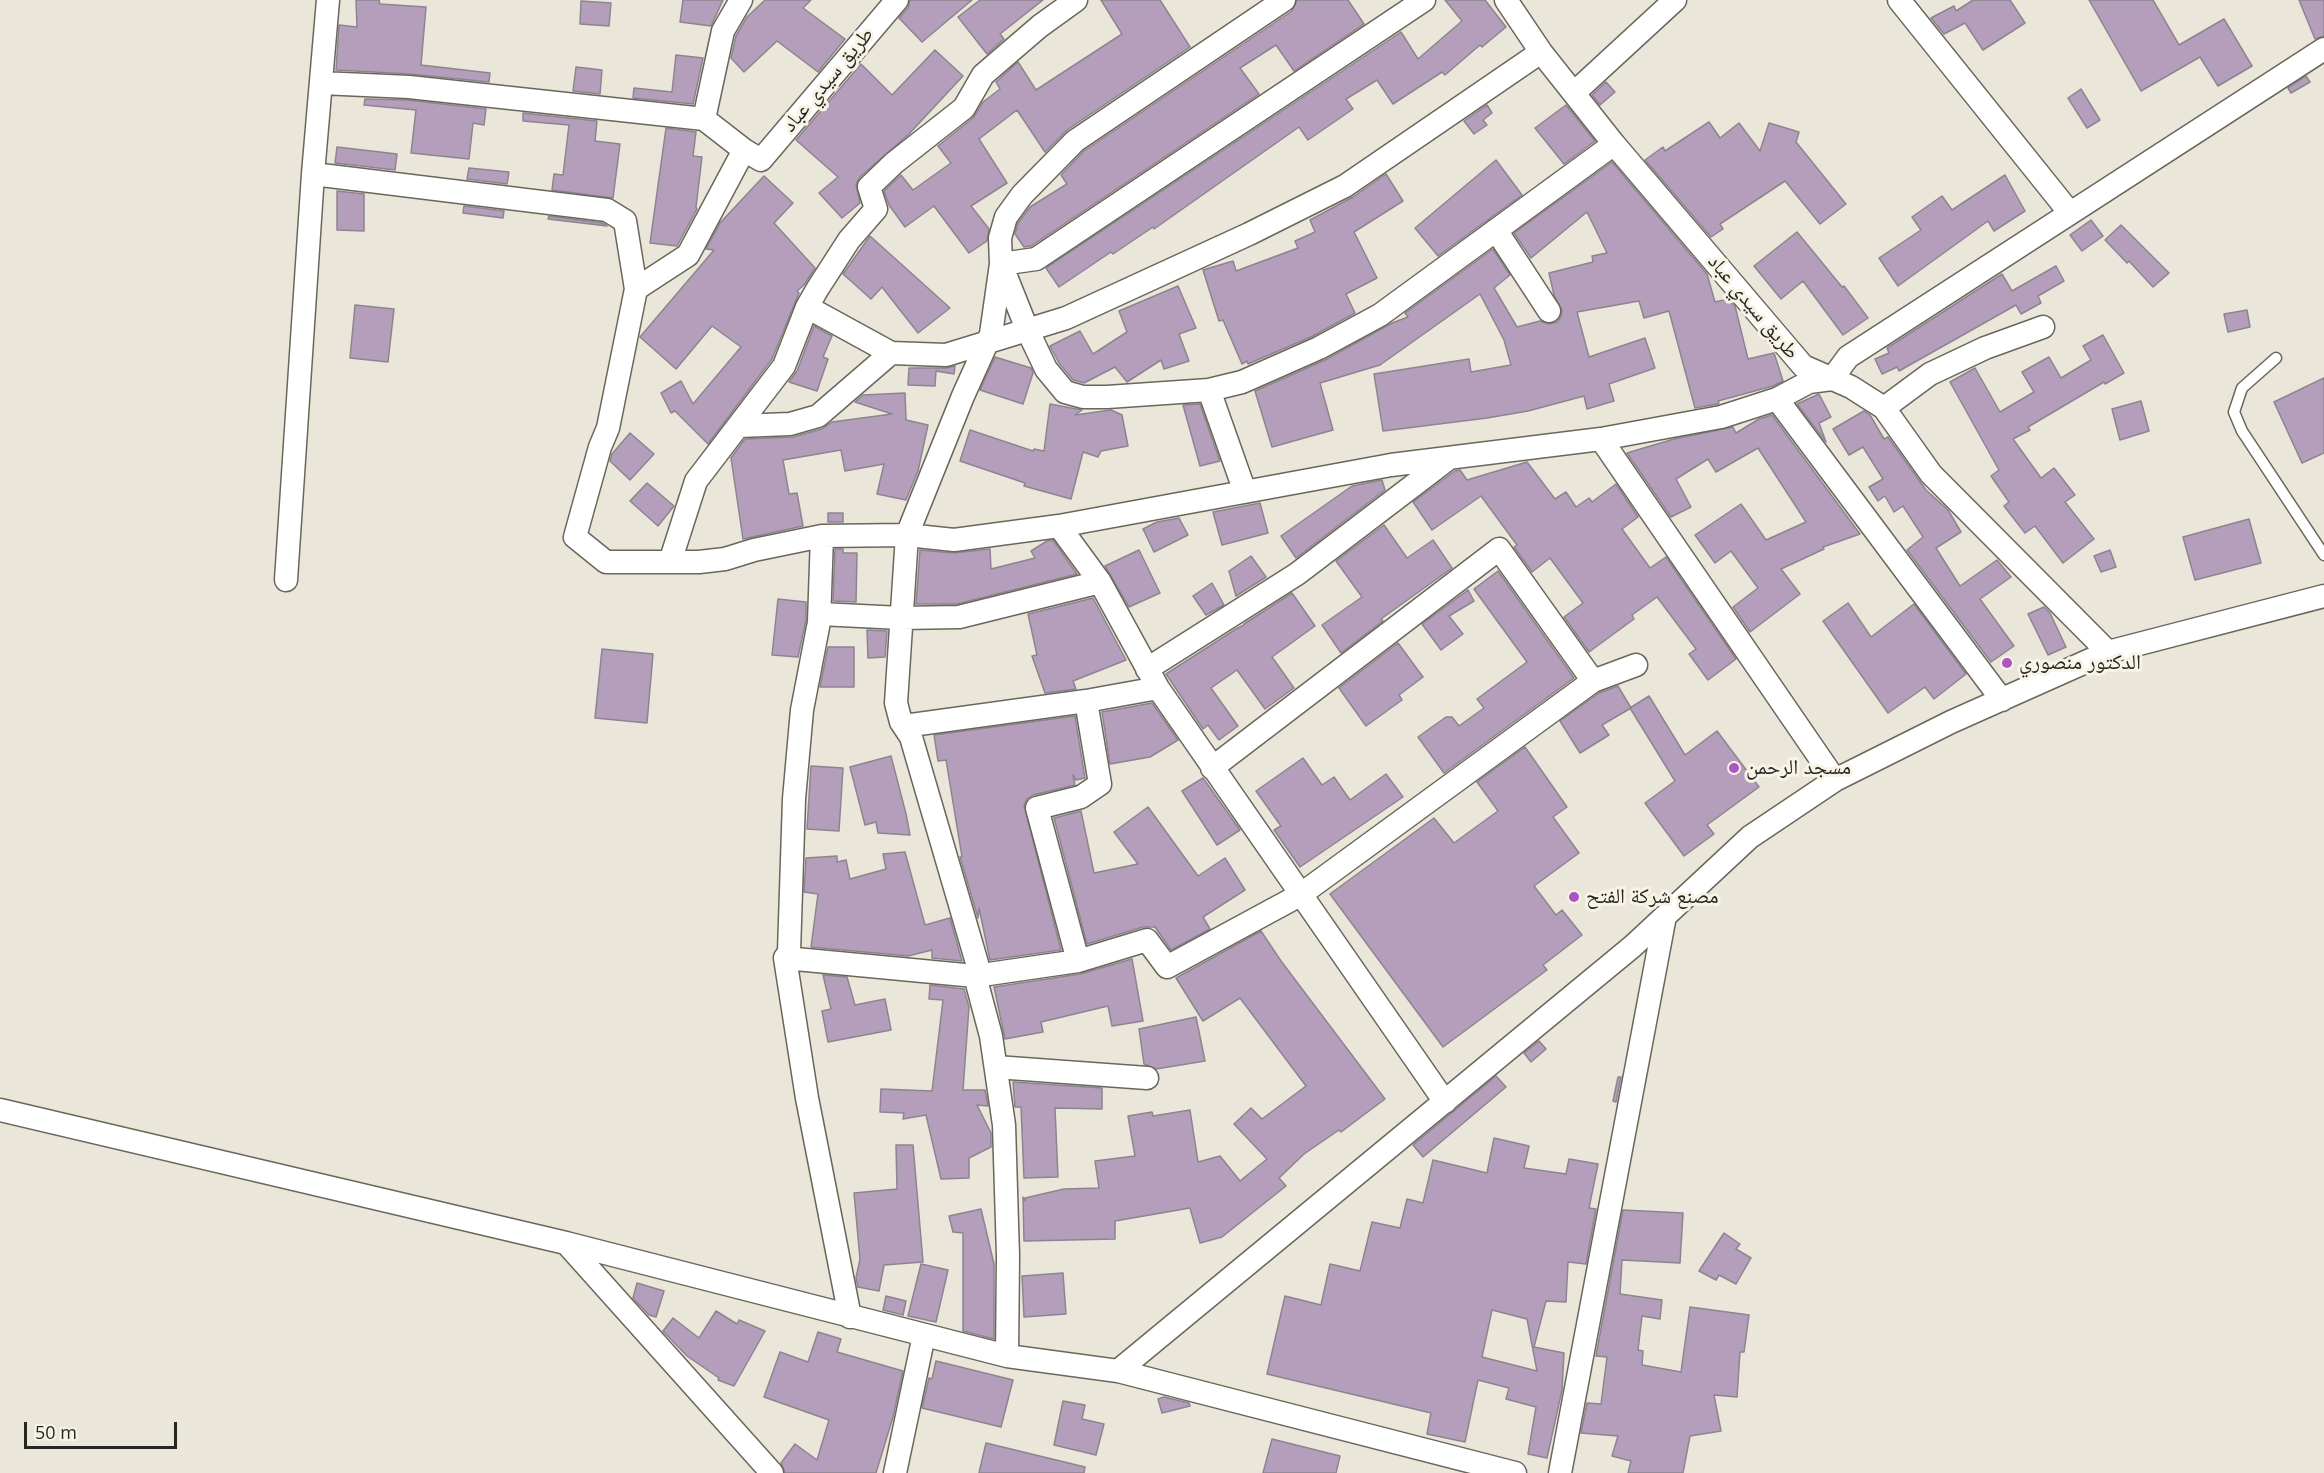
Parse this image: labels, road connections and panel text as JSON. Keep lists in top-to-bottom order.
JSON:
{
  "streets": {
    "street": ["طريق سيدي عباد"]
  },
  "places": ["الدكتور منصوري", "مسجد الرحمن", "مصنع شركة الفتح"],
  "scale_bar": "50 m"
}
